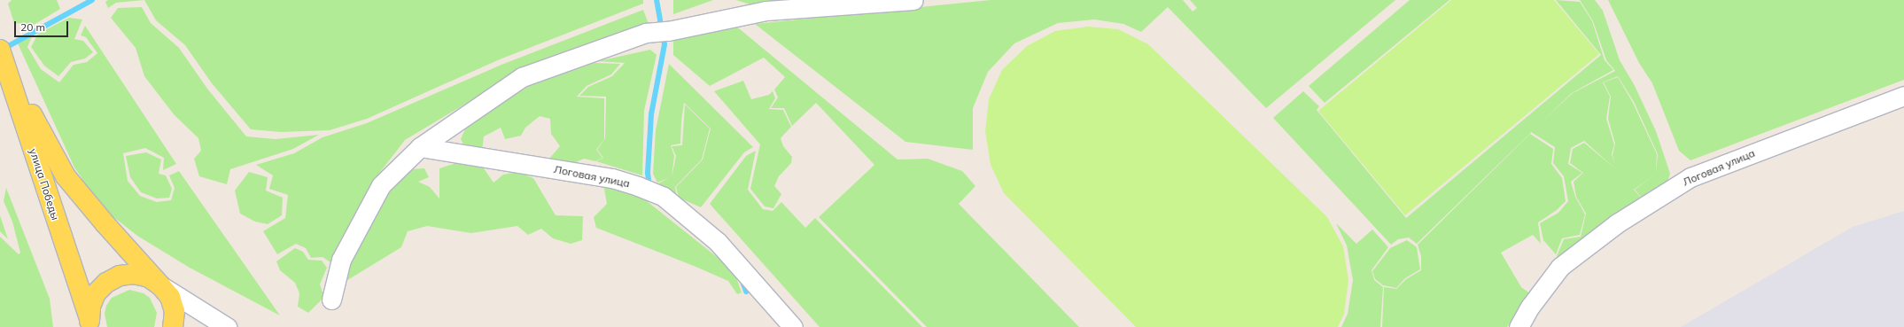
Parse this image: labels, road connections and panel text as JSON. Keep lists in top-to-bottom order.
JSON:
{
  "streets": {
    "main road": ["улица Победы"],
    "street": ["Логовая улица"]
  },
  "scale_bar": "20 m"
}
